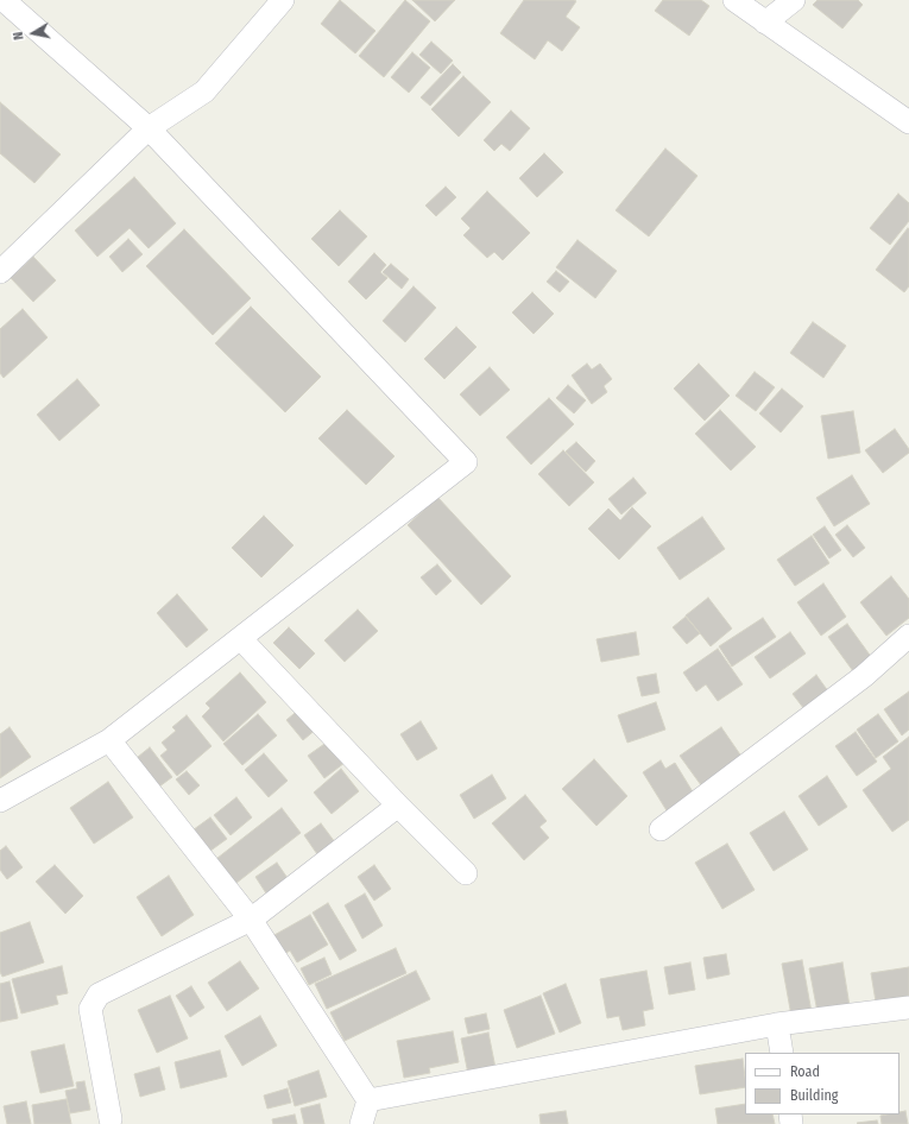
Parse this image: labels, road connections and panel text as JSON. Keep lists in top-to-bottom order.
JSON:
{
  "legend": ["Road", "Building"],
  "north": "left"
}
